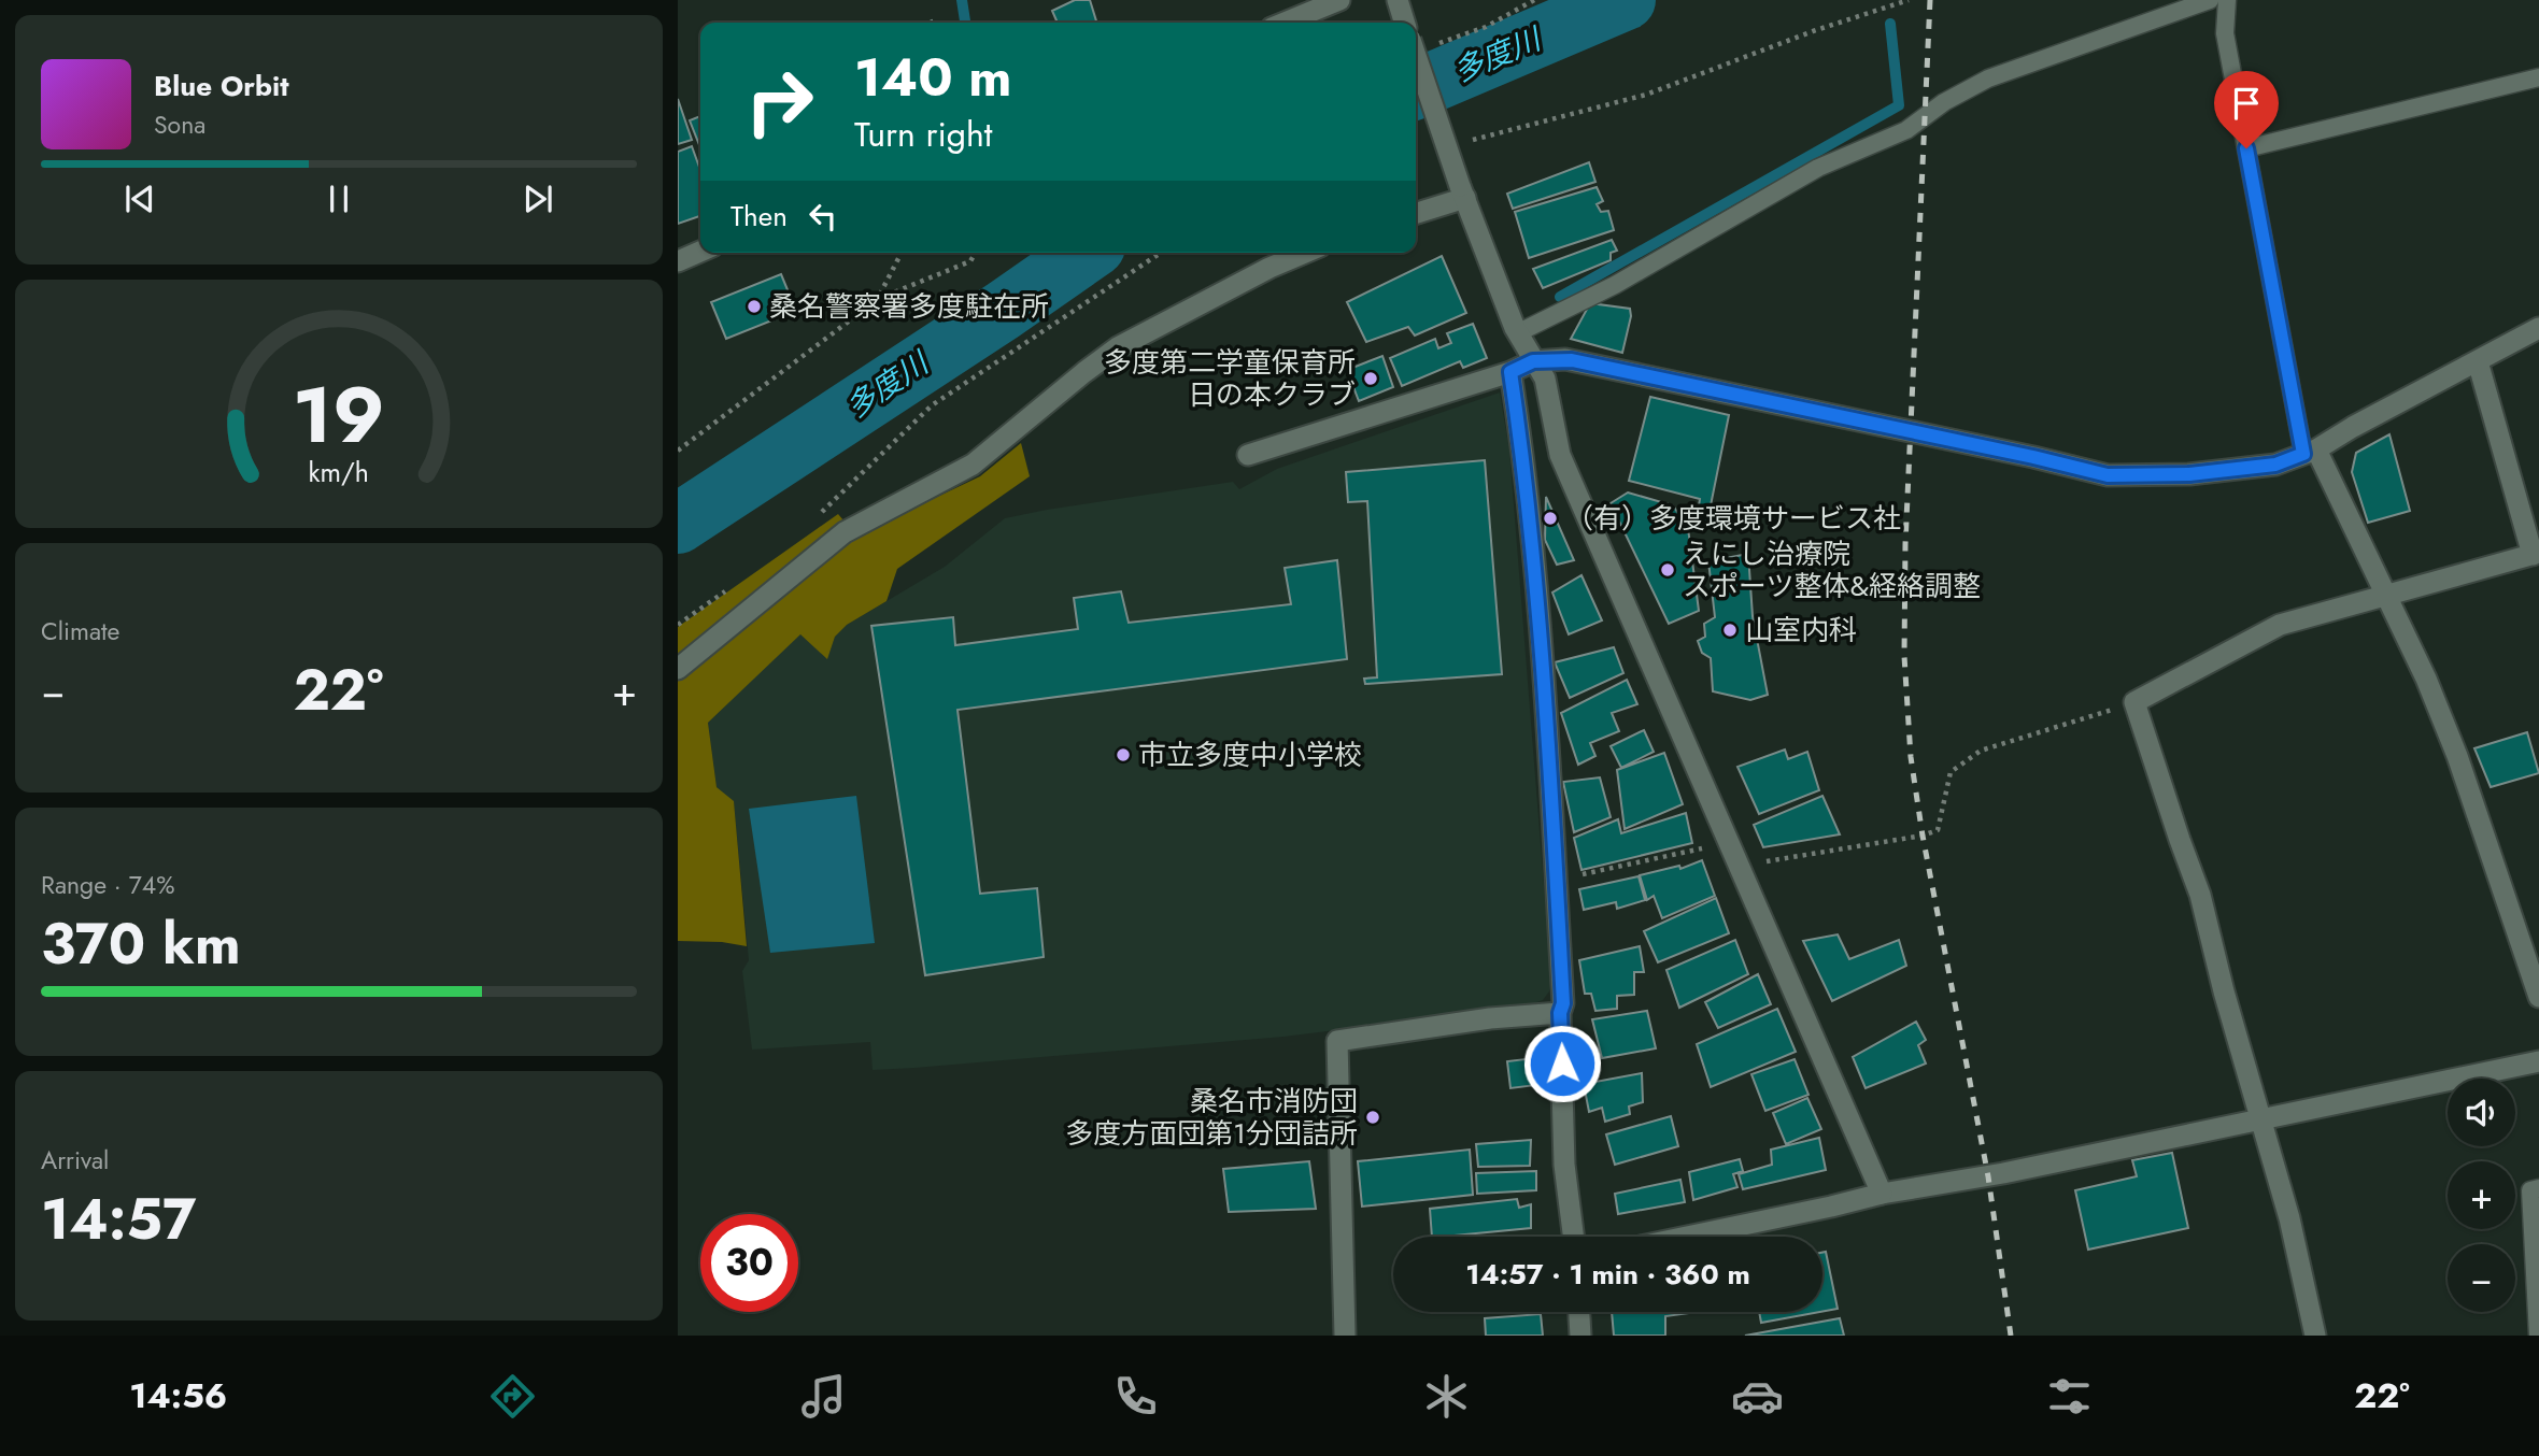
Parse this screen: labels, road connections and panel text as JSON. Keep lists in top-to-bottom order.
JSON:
{
  "water": ["多度川"],
  "places": [
    "桑名警察署多度駐在所",
    "多度第二学童保育所 日の本クラブ",
    "（有）多度環境サービス社",
    "えにし治療院 スポーツ整体&経絡調整",
    "山室内科",
    "市立多度中小学校",
    "桑名市消防団 多度方面団第1分団詰所"
  ],
  "page": {
    "turn": ["140 m", "Turn right"],
    "song": ["Blue Orbit", "Sona"],
    "then": "Then",
    "tile": [
      "Climate",
      ["Range · 74%", "370 km"],
      ["Arrival", "14:57"]
    ],
    "heat": ["−", "22°", "+"],
    "map_buttons": ["+", "−"],
    "limit": "30",
    "trip": "14:57 · 1 min · 360 m",
    "tabs": ["14:56", "22°"],
    "gauge": ["19", "km/h"]
  }
}
